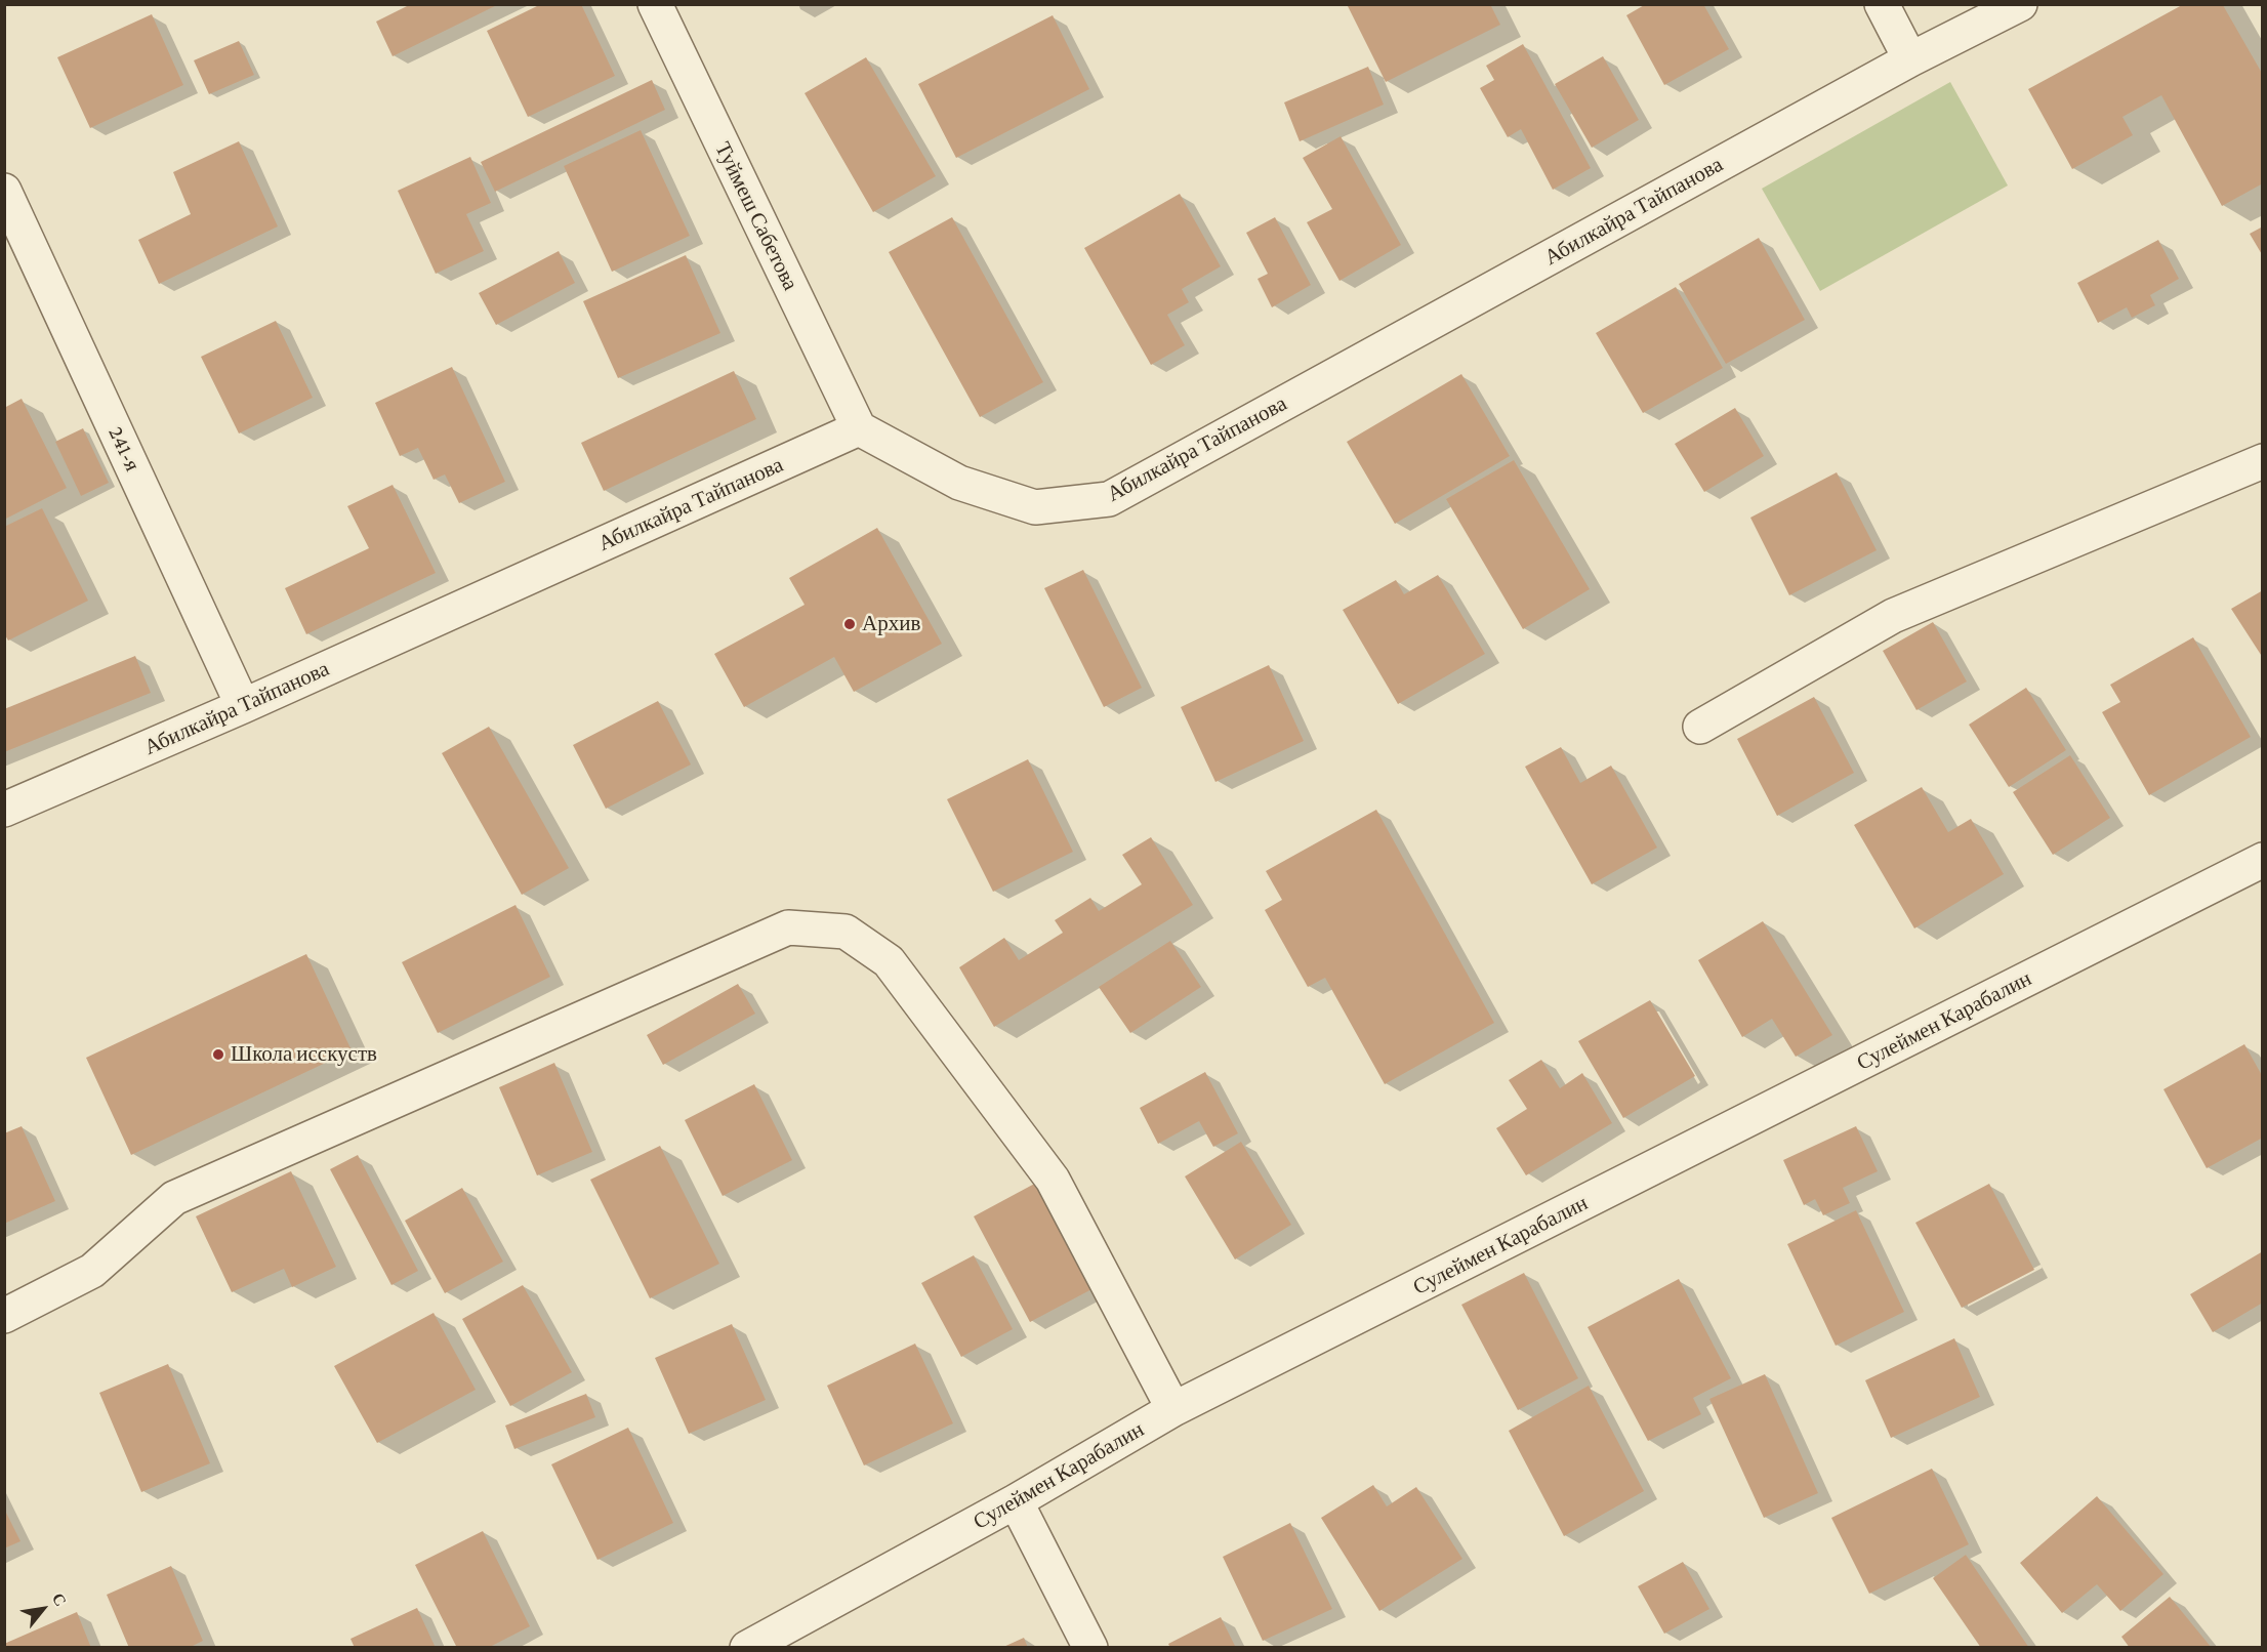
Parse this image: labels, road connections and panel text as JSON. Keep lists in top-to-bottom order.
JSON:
{
  "streets": {
    "street": [
      "Абилкайра Тайпанова",
      "Туймеш Сабетова",
      "241-я",
      "Сулеймен Карабалин"
    ]
  },
  "crossings": [
    ["Абилкайра Тайпанова", "Туймеш Сабетова"],
    ["Абилкайра Тайпанова", "241-я"]
  ],
  "places": ["Архив", "Школа исскуств"],
  "north": "top right"
}
